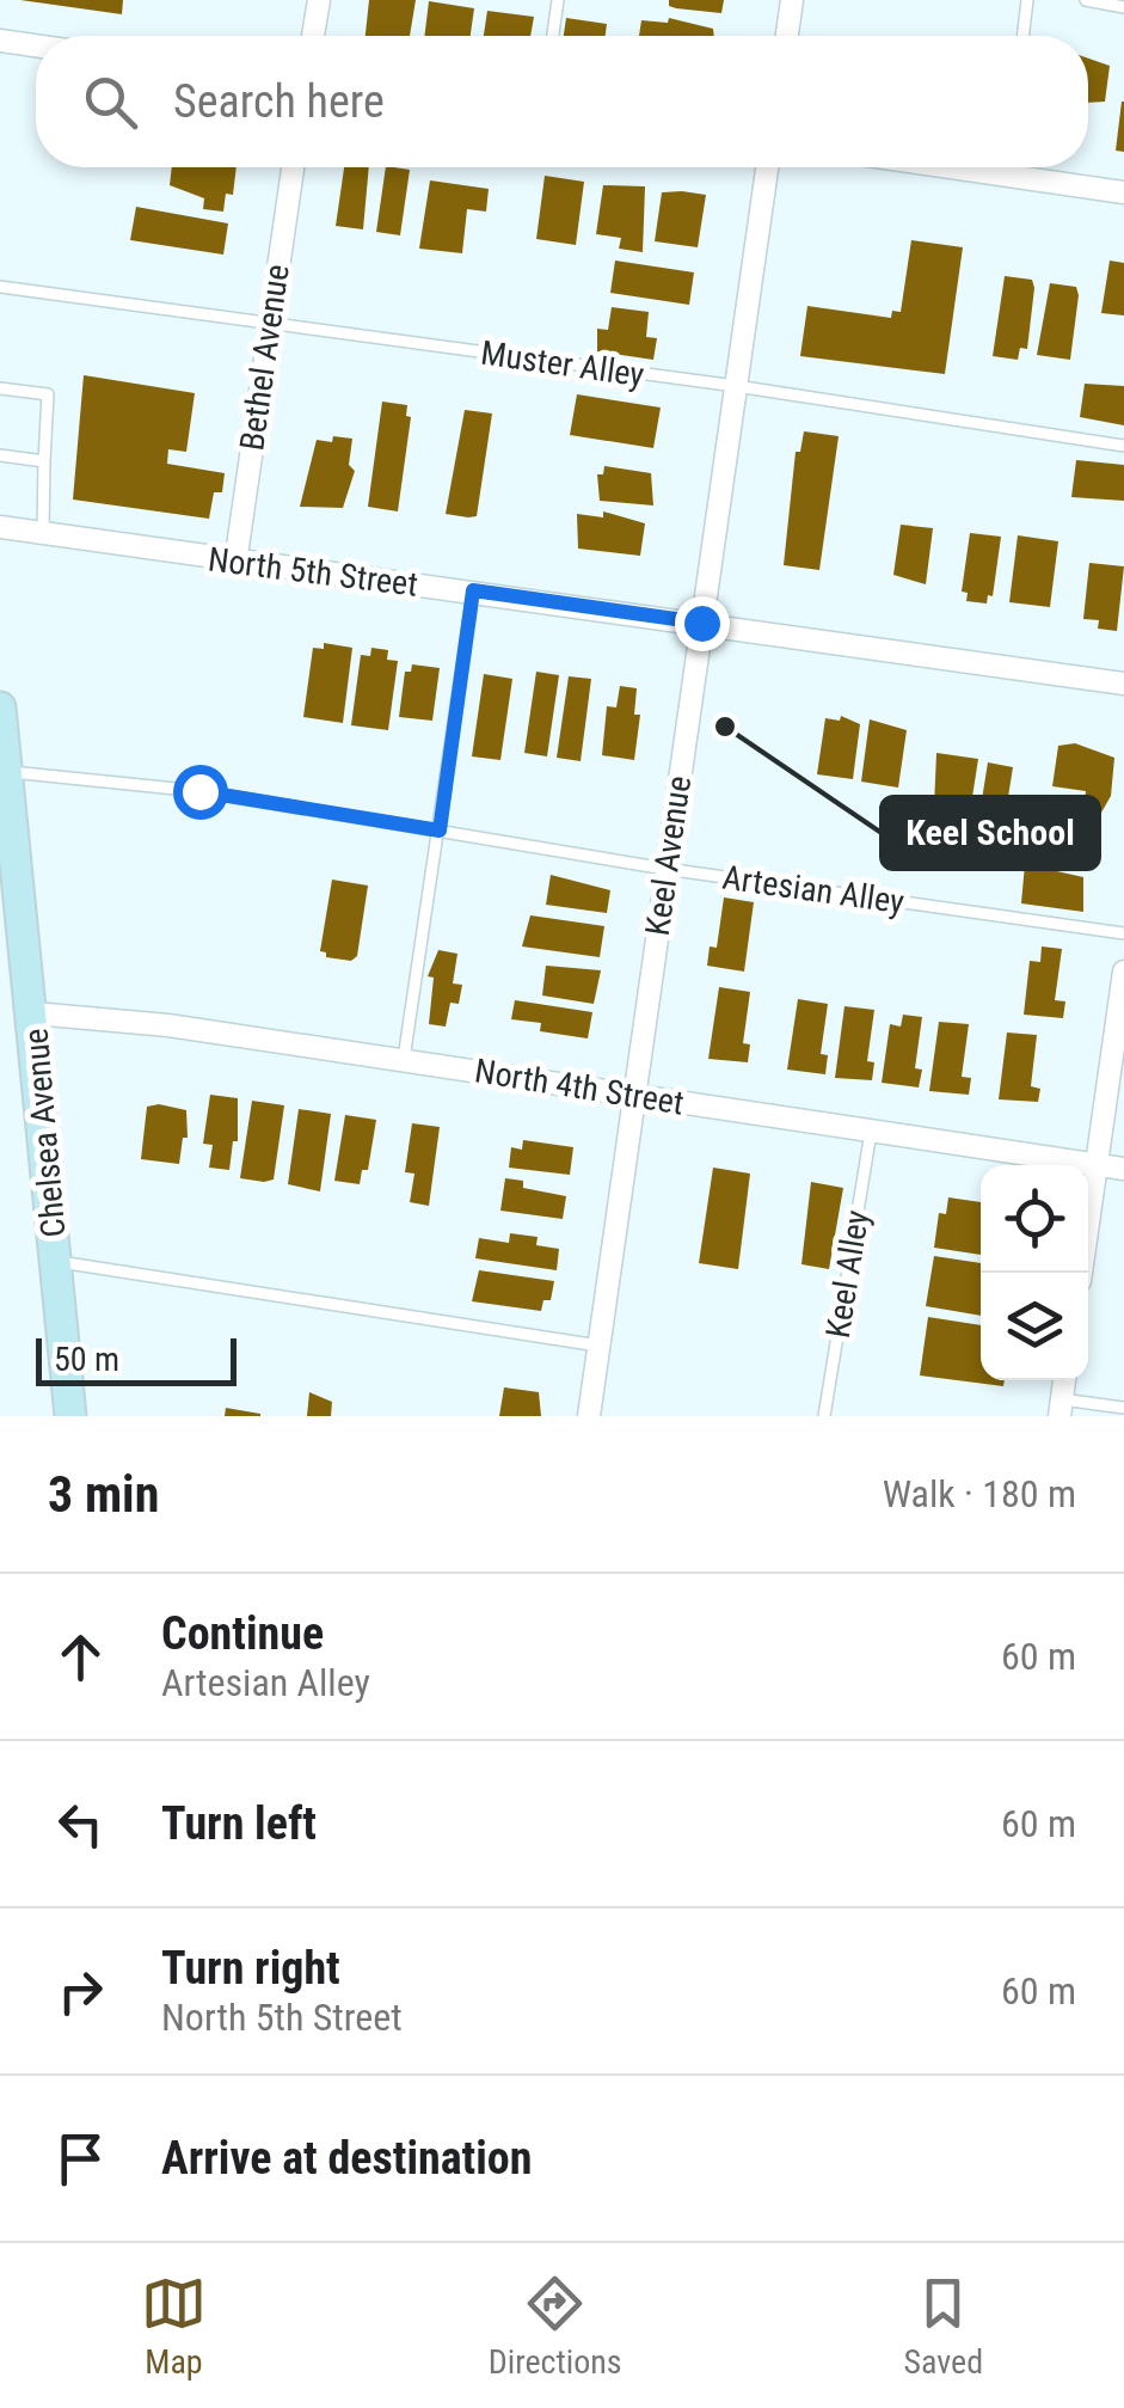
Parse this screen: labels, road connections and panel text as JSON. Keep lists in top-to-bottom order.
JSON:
{
  "streets": {
    "main road": ["Chelsea Avenue"],
    "street": [
      "Bethel Avenue",
      "North 5th Street",
      "Keel Avenue",
      "North 4th Street"
    ],
    "lane": ["Muster Alley", "Artesian Alley", "Keel Alley"]
  },
  "crossings": [
    ["Bethel Avenue", "Muster Alley"],
    ["Bethel Avenue", "North 5th Street"],
    ["Muster Alley", "Keel Avenue"],
    ["North 5th Street", "Keel Avenue"],
    ["Keel Avenue", "Artesian Alley"],
    ["Keel Avenue", "North 4th Street"],
    ["Artesian Alley", "Chelsea Avenue"],
    ["North 4th Street", "Chelsea Avenue"],
    ["North 4th Street", "Keel Alley"]
  ],
  "places": ["Keel School"],
  "scale_bar": "50 m",
  "page": {
    "search": "Search here",
    "scale": "50 m",
    "heading": ["3 min", "Walk · 180 m"],
    "list": [
      ["Continue", "Artesian Alley", "60 m"],
      ["Turn left", "60 m"],
      ["Turn right", "North 5th Street", "60 m"],
      "Arrive at destination"
    ],
    "nav": ["Map", "Directions", "Saved"]
  }
}
